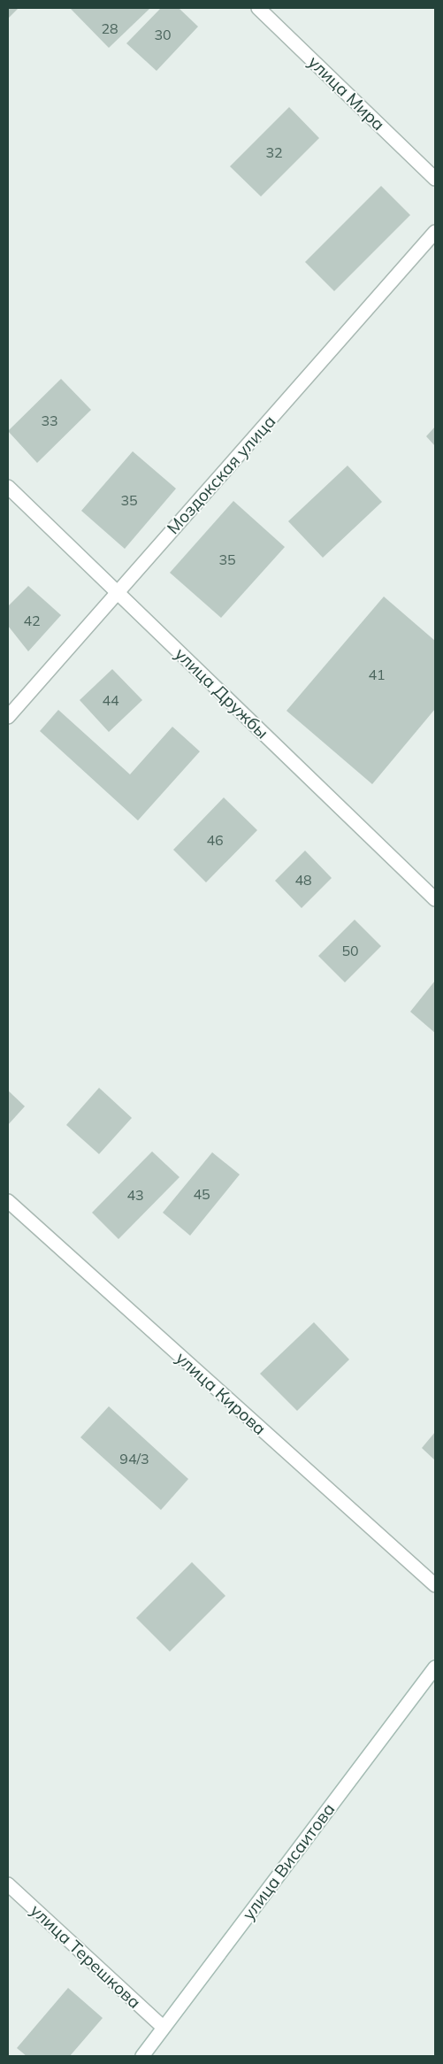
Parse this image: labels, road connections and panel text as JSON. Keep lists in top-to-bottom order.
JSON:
{
  "streets": {
    "street": [
      "улица Мира",
      "Моздокская улица",
      "улица Дружбы",
      "улица Кирова",
      "улица Висаитова",
      "улица Терешкова"
    ]
  },
  "crossings": [
    ["Моздокская улица", "улица Дружбы"],
    ["улица Висаитова", "улица Терешкова"]
  ],
  "house_numbers": [
    "28",
    "30",
    "32",
    "33",
    "35",
    "35",
    "42",
    "41",
    "44",
    "46",
    "48",
    "50",
    "45",
    "43",
    "94/3"
  ]
}
